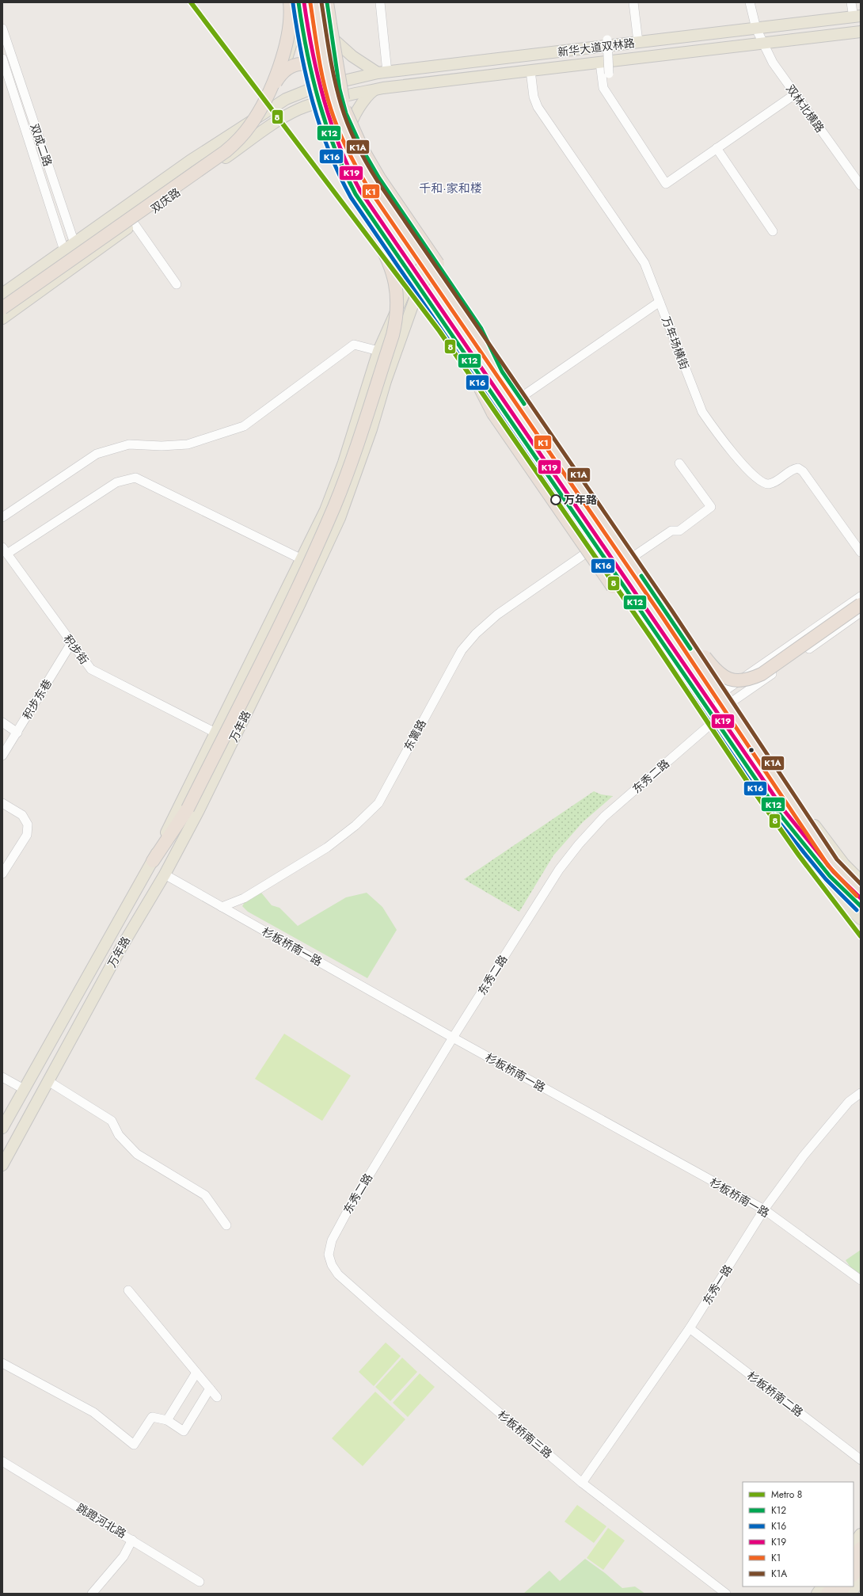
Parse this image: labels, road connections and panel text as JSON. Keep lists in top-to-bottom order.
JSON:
{
  "streets": {
    "main road": ["新华大道双林路", "双庆路", "万年路"],
    "street": [
      "双林北横路",
      "双成二路",
      "万年场横街",
      "积步街",
      "积步东巷",
      "东篱路",
      "东秀二路",
      "杉板桥南一路",
      "东秀一路",
      "杉板桥南二路",
      "杉板桥南三路",
      "跳蹬河北路"
    ]
  },
  "crossings": [
    ["新华大道双林路", "双林北横路"],
    ["新华大道双林路", "双庆路"],
    ["新华大道双林路", "万年场横街"],
    ["双成二路", "双庆路"],
    ["积步街", "积步东巷"],
    ["积步街", "万年路"],
    ["万年路", "杉板桥南一路"],
    ["东篱路", "杉板桥南一路"],
    ["东秀二路", "杉板桥南一路"],
    ["东秀二路", "杉板桥南三路"],
    ["杉板桥南一路", "东秀一路"],
    ["东秀一路", "杉板桥南二路"],
    ["东秀一路", "杉板桥南三路"]
  ],
  "districts": ["千和·家和楼"],
  "places": ["万年路"],
  "lines": [
    "metro line 8",
    "transit line K12",
    "transit line K19",
    "transit line K1A",
    "transit line K16",
    "transit line K1"
  ],
  "legend": [
    "Metro 8",
    "K12",
    "K16",
    "K19",
    "K1",
    "K1A"
  ]
}
